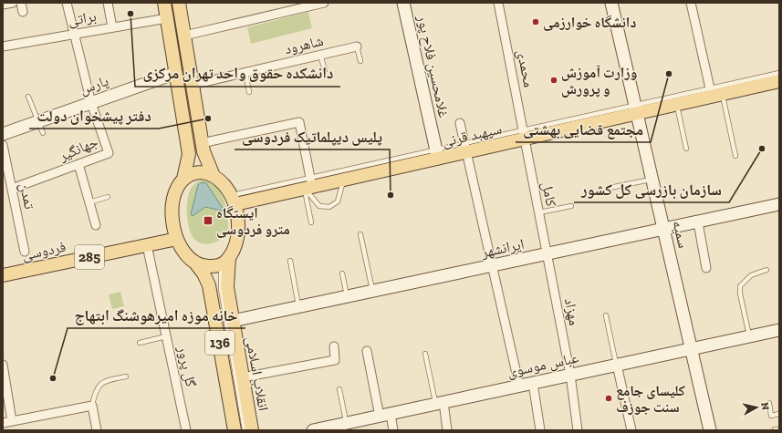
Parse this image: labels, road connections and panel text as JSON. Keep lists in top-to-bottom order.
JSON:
{
  "streets": {
    "main road": [
      "غلامحسین فلاح‌ پور",
      "پارس",
      "سپهبد قرنی",
      "سمیه",
      "ایرانشهر",
      "فردوسی",
      "285",
      "136",
      "عباس موسوی",
      "انقلاب اسلامی"
    ],
    "street": [
      "براتی",
      "شاهرود",
      "محمدی",
      "جهانگیر",
      "کامل",
      "تمدن",
      "مهزاد",
      "گل پرور"
    ]
  },
  "crossings": [
    ["غلامحسین فلاح‌ پور", "سپهبد قرنی"],
    ["محمدی", "سپهبد قرنی"],
    ["محمدی", "کامل"],
    ["پارس", "جهانگیر"],
    ["سپهبد قرنی", "کامل"],
    ["سپهبد قرنی", "سمیه"],
    ["سپهبد قرنی", "فردوسی"],
    ["سپهبد قرنی", "136"],
    ["سپهبد قرنی", "انقلاب اسلامی"],
    ["جهانگیر", "تمدن"],
    ["کامل", "ایرانشهر"],
    ["کامل", "مهزاد"],
    ["سمیه", "ایرانشهر"],
    ["سمیه", "عباس موسوی"],
    ["ایرانشهر", "مهزاد"],
    ["ایرانشهر", "انقلاب اسلامی"],
    ["فردوسی", "136"],
    ["فردوسی", "گل پرور"],
    ["فردوسی", "انقلاب اسلامی"],
    ["مهزاد", "عباس موسوی"],
    ["136", "انقلاب اسلامی"]
  ],
  "places": {
    "other": [
      "دانشکده حقوق واحد تهران مرکزی",
      "دانشگاه خوارزمی",
      "مجتمع قضایی بهشتی",
      "وزارت آموزش و پرورش",
      "دفتر پیشخوان دولت",
      "سازمان بازرسی کل کشور",
      "پلیس دیپلماتیک فردوسی",
      "خانه موزه امیرهوشنگ ابتهاج",
      "کلیسای جامع سنت جوزف"
    ],
    "transit": ["ایستگاه مترو فردوسی"]
  },
  "north": "right"
}
